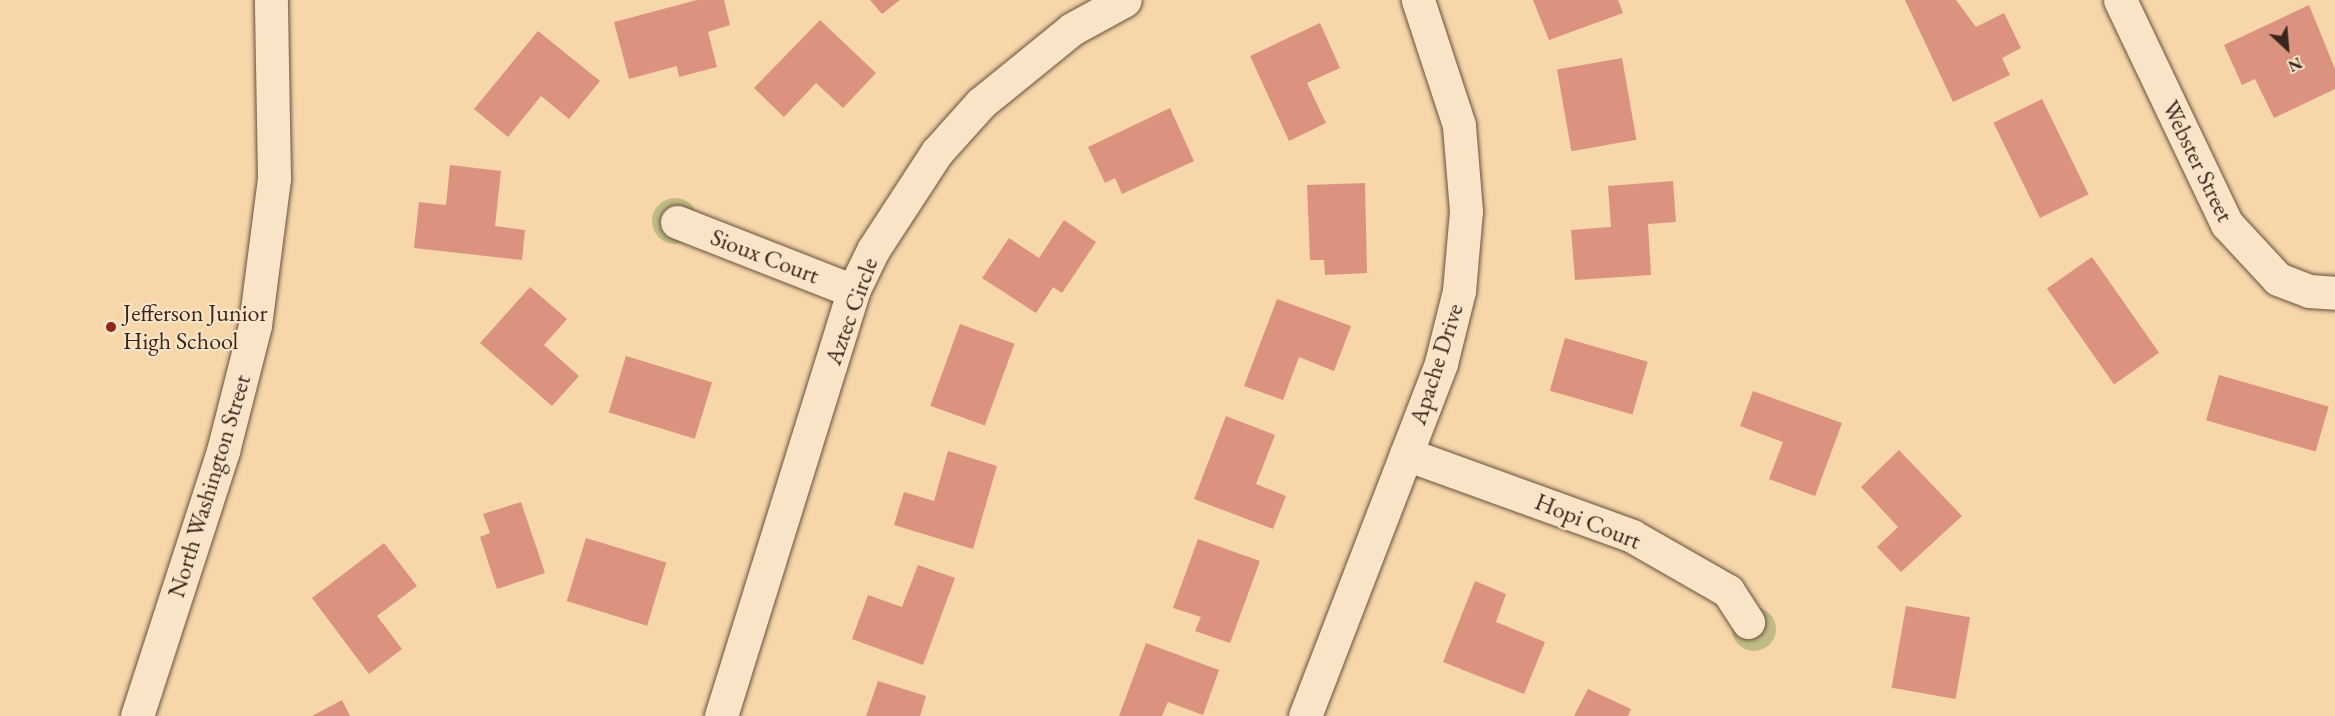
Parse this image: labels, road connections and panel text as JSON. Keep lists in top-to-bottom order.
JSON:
{
  "streets": {
    "street": [
      "Webster Street",
      "Sioux Court",
      "Aztec Circle",
      "Apache Drive",
      "North Washington Street",
      "Hopi Court"
    ]
  },
  "crossings": [
    ["Sioux Court", "Aztec Circle"],
    ["Apache Drive", "Hopi Court"]
  ],
  "places": ["Jefferson Junior High School"],
  "north": "bottom right"
}
